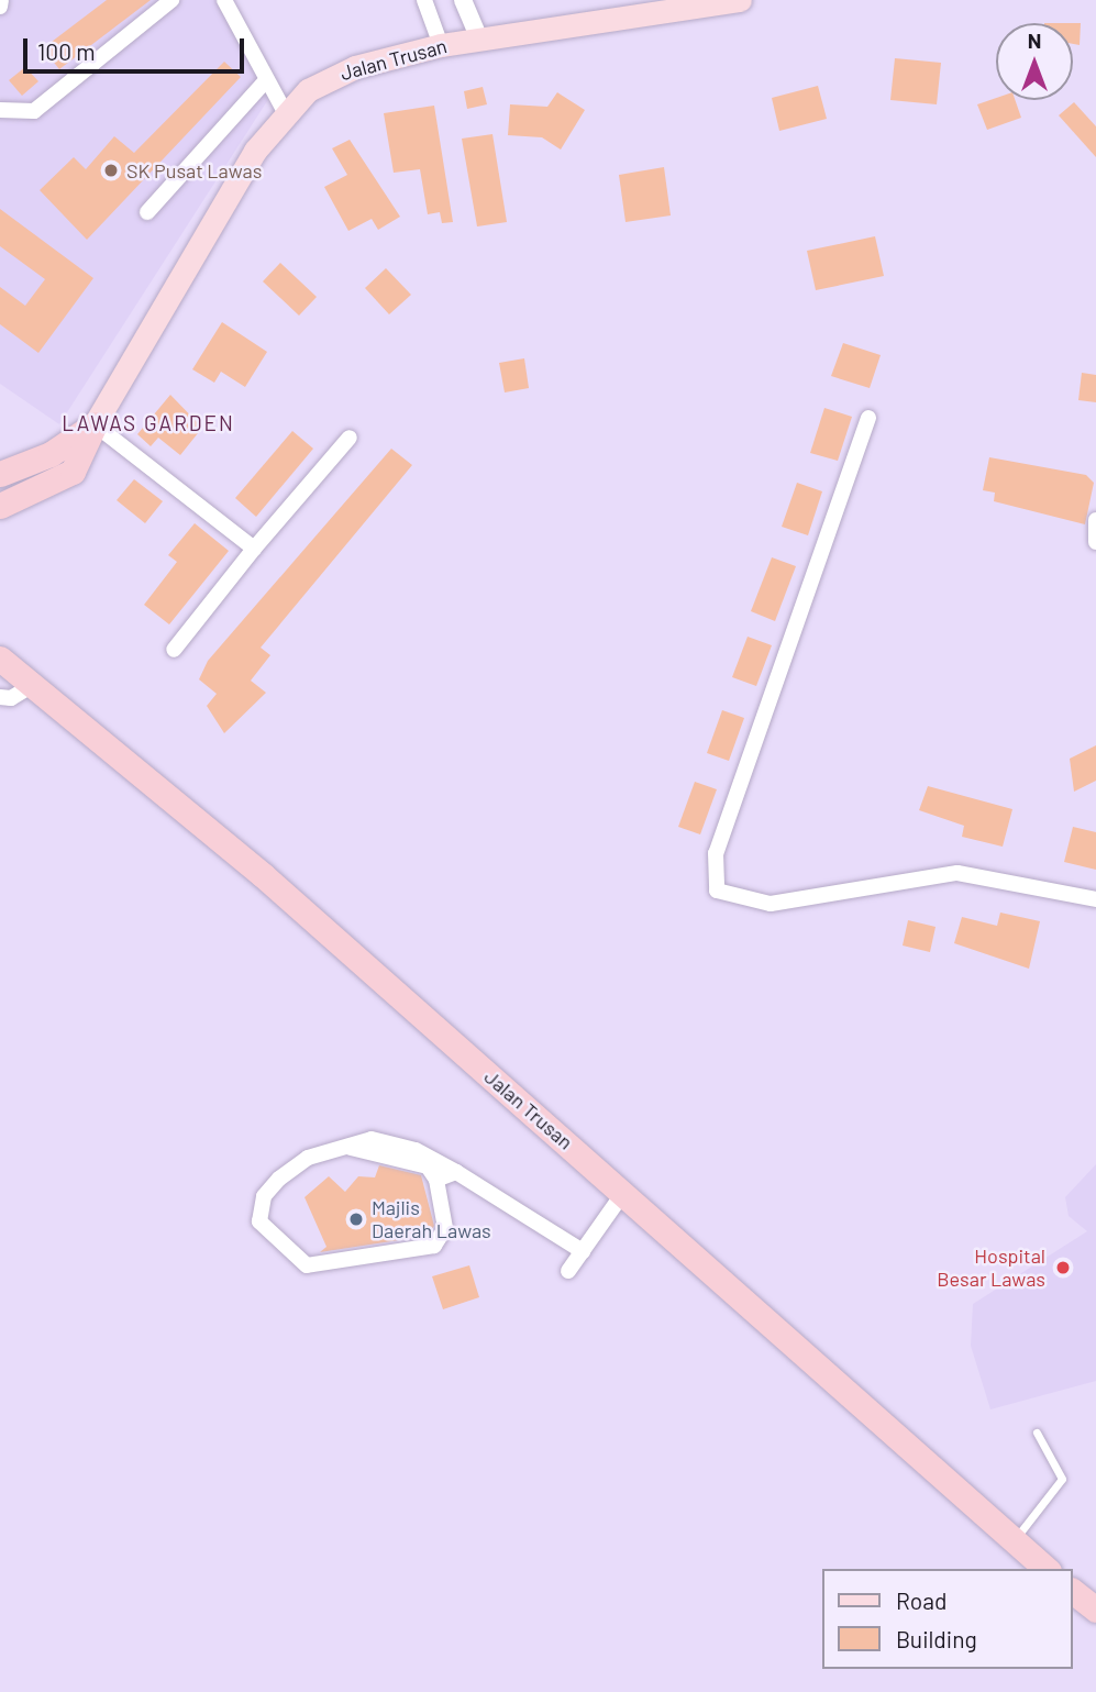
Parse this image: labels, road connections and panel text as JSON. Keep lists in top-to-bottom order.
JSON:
{
  "streets": {
    "highway": ["Jalan Trusan"]
  },
  "districts": ["LAWAS GARDEN"],
  "places": ["SK Pusat Lawas", "Majlis Daerah Lawas", "Hospital Besar Lawas"],
  "legend": ["Road", "Building"],
  "scale_bar": "100 m",
  "north": "top"
}
